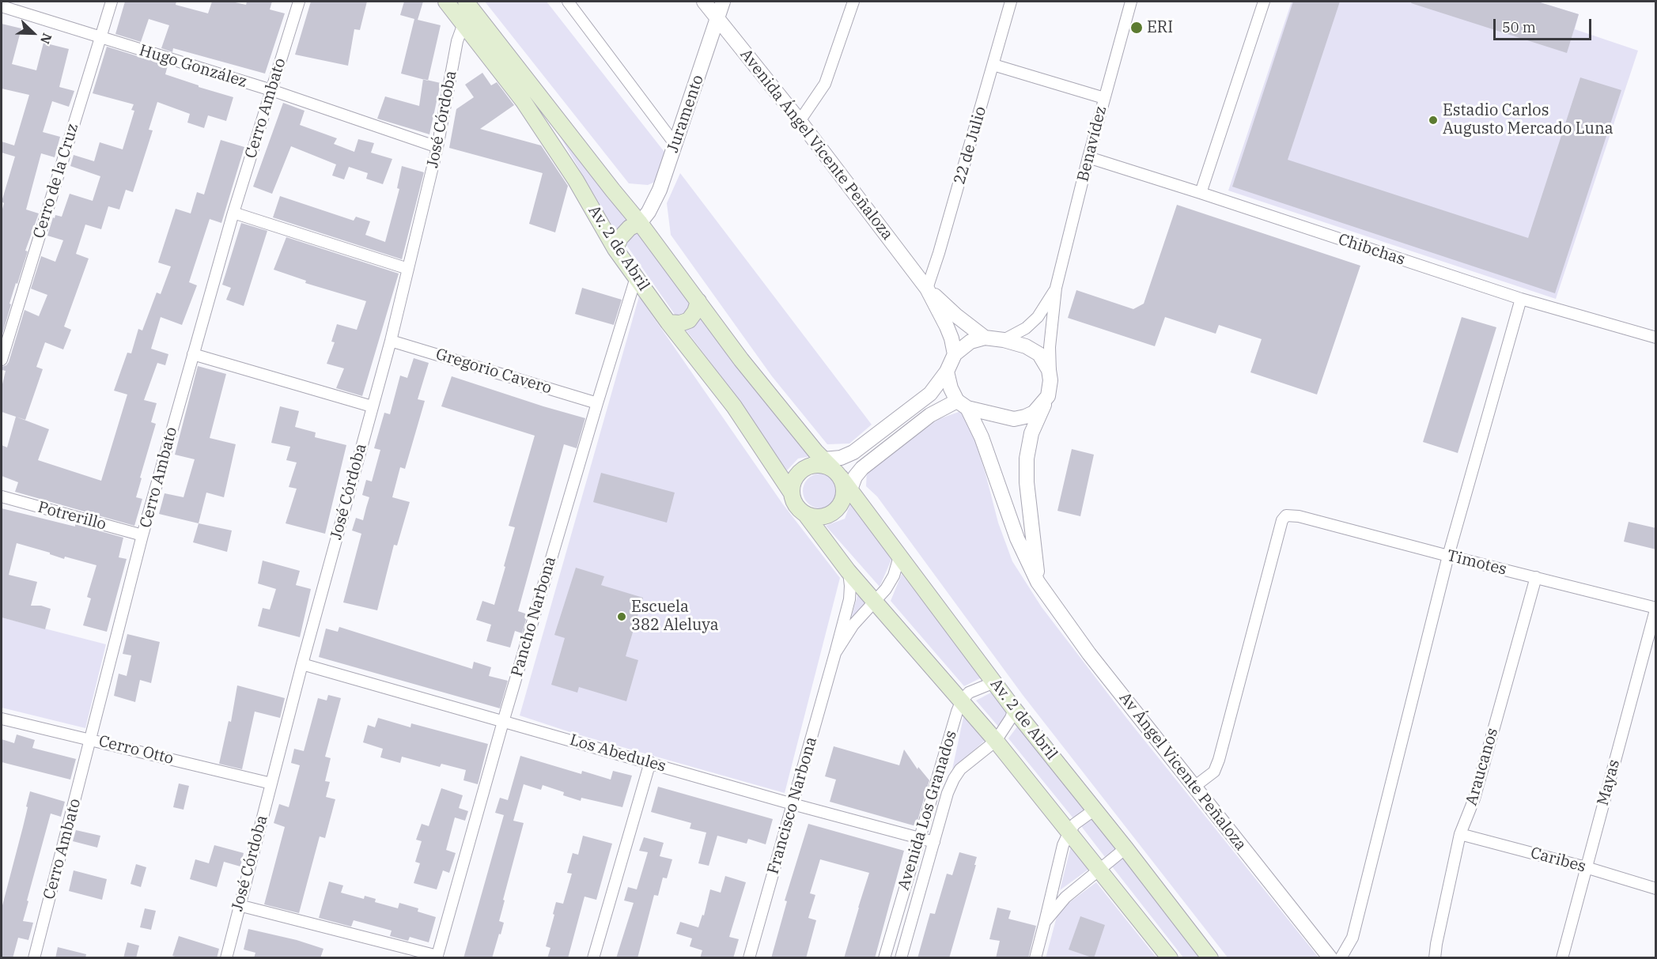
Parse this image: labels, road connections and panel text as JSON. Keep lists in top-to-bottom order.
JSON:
{
  "streets": {
    "main road": ["Av. 2 de Abril"],
    "street": [
      "Hugo González",
      "Cerro Ambato",
      "Juramento",
      "José Córdoba",
      "Benavídez",
      "Avenida Ángel Vicente Peñaloza",
      "22 de Julio",
      "Cerro de la Cruz",
      "Chibchas",
      "Gregorio Cavero",
      "Potrerillo",
      "Timotes",
      "Pancho Narbona",
      "Cerro Otto",
      "Los Abedules",
      "Araucanos",
      "Av Ángel Vicente Peñaloza",
      "Mayas",
      "Francisco Narbona",
      "Avenida Los Granados",
      "Caribes"
    ]
  },
  "crossings": [
    ["Hugo González", "Cerro Ambato"],
    ["Hugo González", "José Córdoba"],
    ["Hugo González", "Cerro de la Cruz"],
    ["Cerro Ambato", "Potrerillo"],
    ["Cerro Ambato", "Cerro Otto"],
    ["Juramento", "Avenida Ángel Vicente Peñaloza"],
    ["Juramento", "Av. 2 de Abril"],
    ["José Córdoba", "Av. 2 de Abril"],
    ["José Córdoba", "Gregorio Cavero"],
    ["José Córdoba", "Cerro Otto"],
    ["José Córdoba", "Los Abedules"],
    ["Benavídez", "Avenida Ángel Vicente Peñaloza"],
    ["Benavídez", "Chibchas"],
    ["Avenida Ángel Vicente Peñaloza", "22 de Julio"],
    ["Av. 2 de Abril", "Pancho Narbona"],
    ["Av. 2 de Abril", "Francisco Narbona"],
    ["Av. 2 de Abril", "Avenida Los Granados"],
    ["Gregorio Cavero", "Pancho Narbona"],
    ["Timotes", "Araucanos"],
    ["Timotes", "Av Ángel Vicente Peñaloza"],
    ["Timotes", "Mayas"],
    ["Pancho Narbona", "Los Abedules"],
    ["Los Abedules", "Francisco Narbona"],
    ["Los Abedules", "Avenida Los Granados"],
    ["Araucanos", "Caribes"],
    ["Mayas", "Caribes"]
  ],
  "places": ["ERI", "Estadio Carlos Augusto Mercado Luna", "Escuela 382 Aleluya"],
  "scale_bar": "50 m",
  "north": "bottom right"
}
